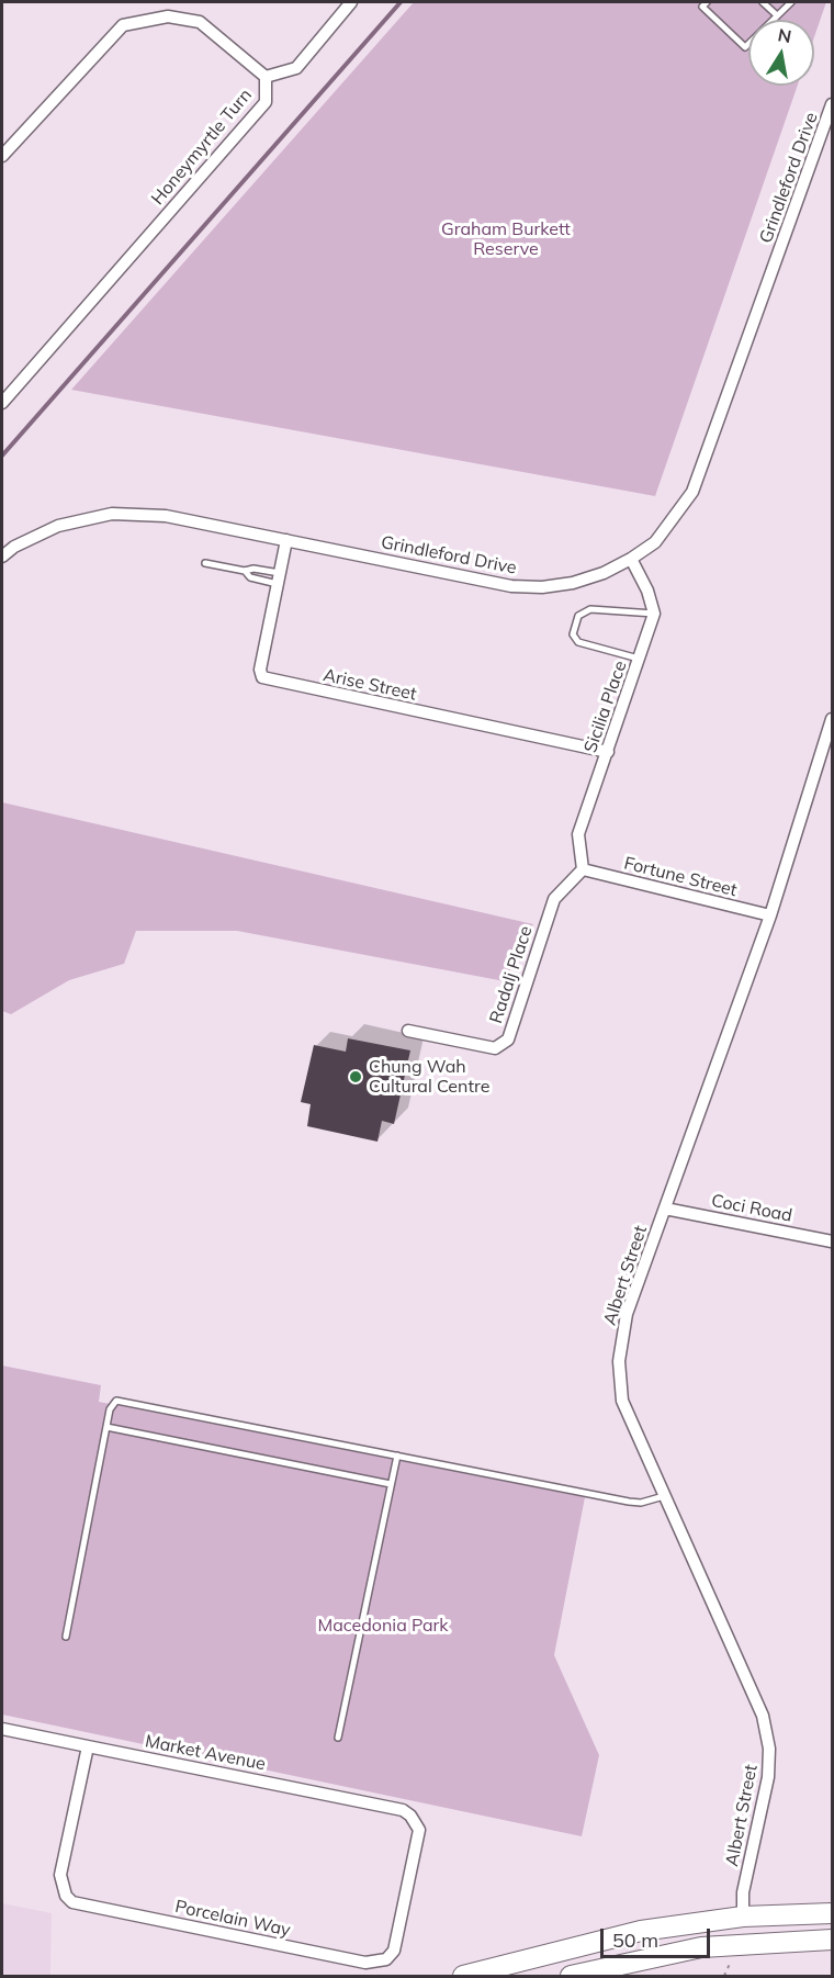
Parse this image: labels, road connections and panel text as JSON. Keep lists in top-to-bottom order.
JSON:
{
  "streets": {
    "street": [
      "Honeymyrtle Turn",
      "Grindleford Drive",
      "Arise Street",
      "Sicilia Place",
      "Fortune Street",
      "Radalj Place",
      "Coci Road",
      "Albert Street",
      "Market Avenue",
      "Porcelain Way"
    ]
  },
  "crossings": [
    ["Grindleford Drive", "Arise Street"],
    ["Arise Street", "Sicilia Place"],
    ["Sicilia Place", "Fortune Street"],
    ["Sicilia Place", "Radalj Place"],
    ["Fortune Street", "Radalj Place"],
    ["Fortune Street", "Albert Street"],
    ["Coci Road", "Albert Street"],
    ["Market Avenue", "Porcelain Way"]
  ],
  "parks": ["Graham Burkett Reserve", "Macedonia Park"],
  "places": ["Chung Wah Cultural Centre"],
  "scale_bar": "50 m",
  "north": "top"
}
